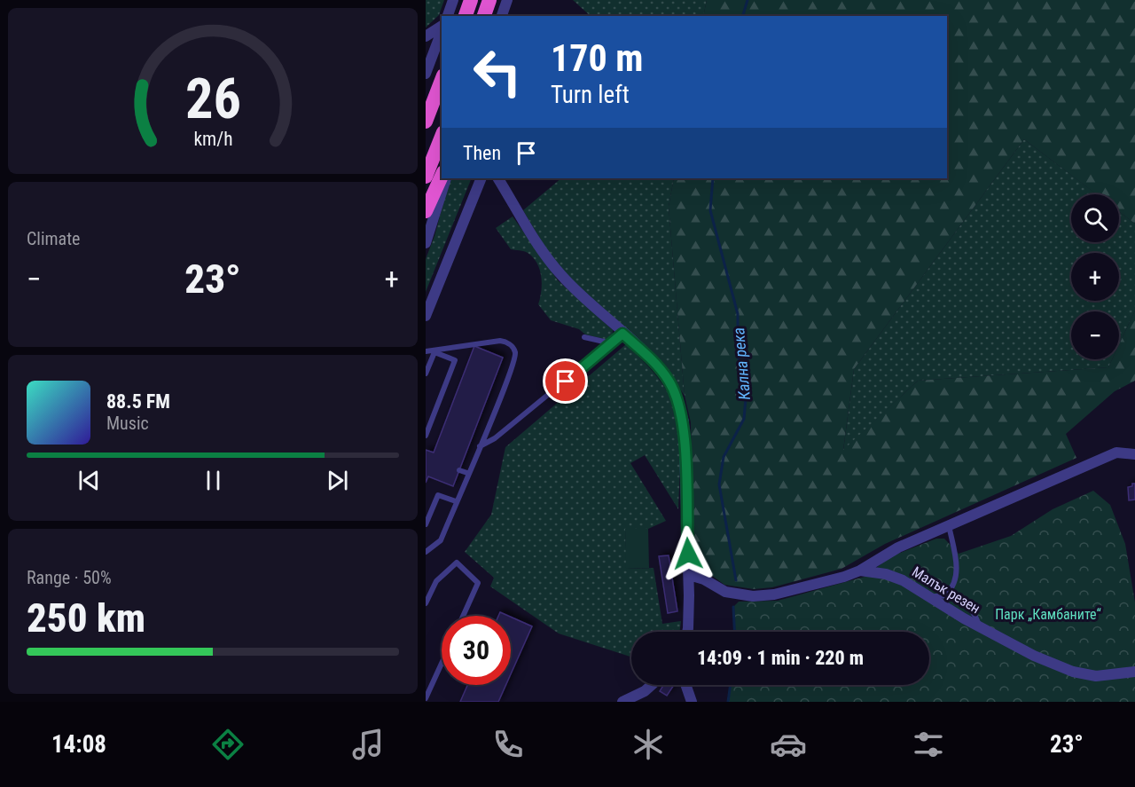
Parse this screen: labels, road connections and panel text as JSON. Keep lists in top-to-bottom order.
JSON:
{
  "streets": {
    "street": ["Малък резен"]
  },
  "water": ["Кална река"],
  "parks": ["Парк „Камбаните“"],
  "page": {
    "turn": ["170 m", "Turn left"],
    "then": "Then",
    "tile": [
      "Climate",
      ["Range · 50%", "250 km"]
    ],
    "map_buttons": ["+", "−"],
    "heat": ["−", "23°", "+"],
    "song": ["88.5 FM", "Music"],
    "limit": "30",
    "trip": "14:09 · 1 min · 220 m",
    "tabs": ["14:08", "23°"],
    "gauge": ["26", "km/h"]
  }
}
